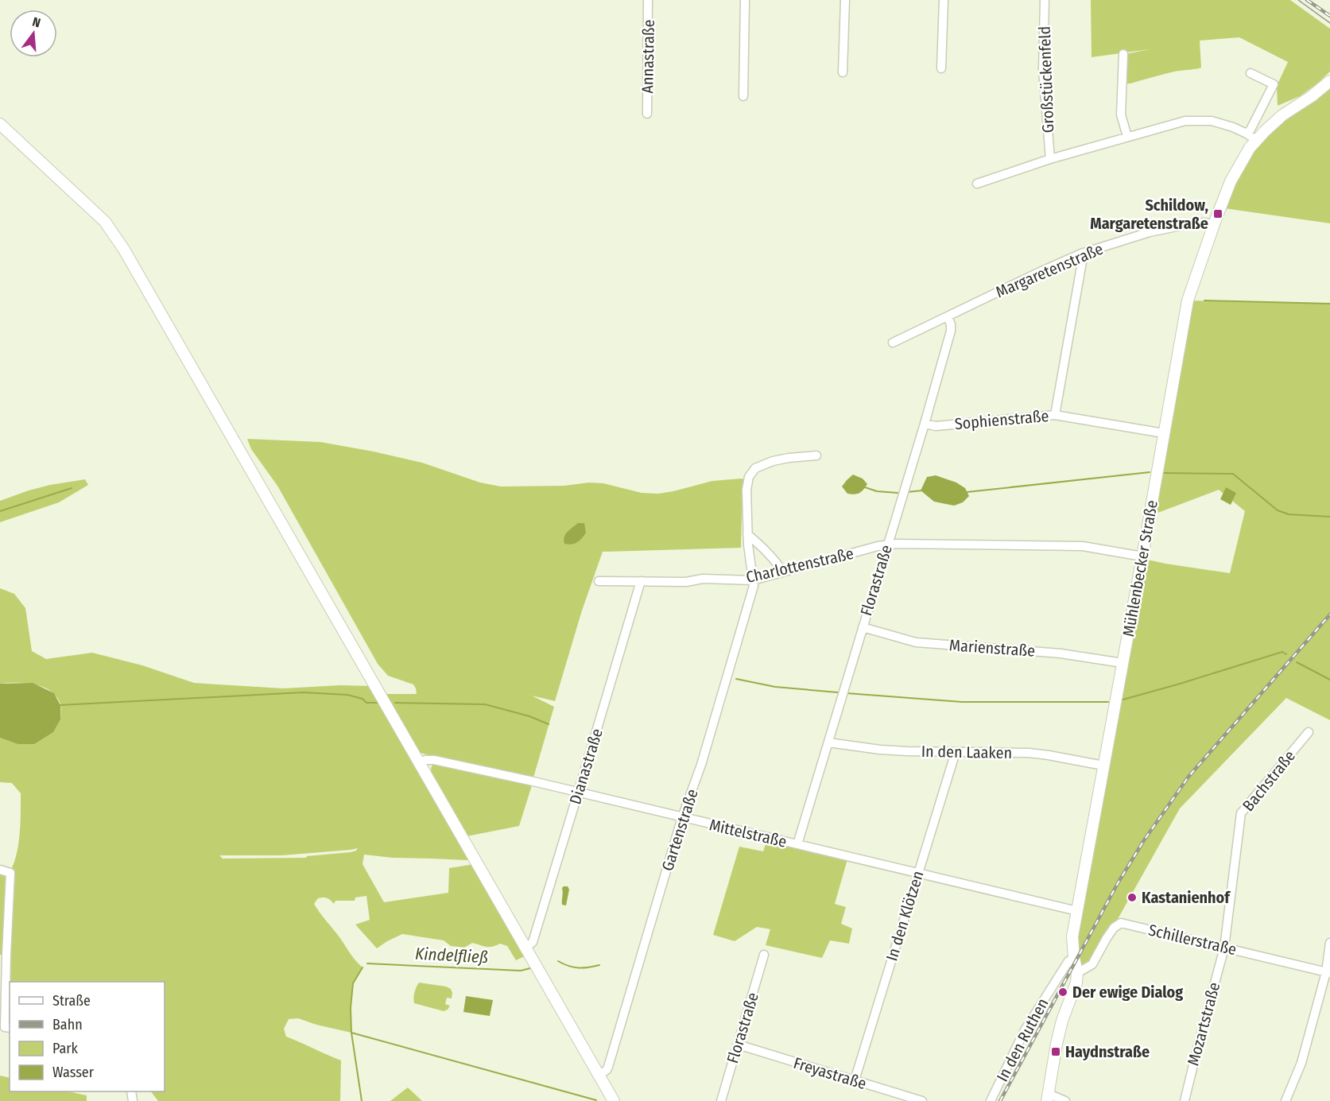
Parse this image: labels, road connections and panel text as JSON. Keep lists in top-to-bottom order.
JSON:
{
  "streets": {
    "main road": ["Mühlenbecker Straße"],
    "street": [
      "Annastraße",
      "Großstückenfeld",
      "Margaretenstraße",
      "Sophienstraße",
      "Charlottenstraße",
      "Florastraße",
      "Marienstraße",
      "In den Laaken",
      "Dianastraße",
      "Bachstraße",
      "Gartenstraße",
      "Mittelstraße",
      "In den Klötzen",
      "Schillerstraße",
      "Mozartstraße",
      "In den Ruthen",
      "Freyastraße"
    ]
  },
  "crossings": [
    ["Margaretenstraße", "Mühlenbecker Straße"],
    ["Margaretenstraße", "Florastraße"],
    ["Sophienstraße", "Mühlenbecker Straße"],
    ["Sophienstraße", "Florastraße"],
    ["Charlottenstraße", "Mühlenbecker Straße"],
    ["Charlottenstraße", "Florastraße"],
    ["Charlottenstraße", "Dianastraße"],
    ["Charlottenstraße", "Gartenstraße"],
    ["Mühlenbecker Straße", "Marienstraße"],
    ["Mühlenbecker Straße", "In den Laaken"],
    ["Mühlenbecker Straße", "Mittelstraße"],
    ["Mühlenbecker Straße", "Schillerstraße"],
    ["Mühlenbecker Straße", "In den Ruthen"],
    ["Florastraße", "Marienstraße"],
    ["Florastraße", "In den Laaken"],
    ["Florastraße", "Mittelstraße"],
    ["Florastraße", "Freyastraße"],
    ["In den Laaken", "In den Klötzen"],
    ["Dianastraße", "Mittelstraße"],
    ["Bachstraße", "Schillerstraße"],
    ["Bachstraße", "Mozartstraße"],
    ["Gartenstraße", "Mittelstraße"],
    ["Mittelstraße", "In den Klötzen"],
    ["In den Klötzen", "Freyastraße"],
    ["Schillerstraße", "Mozartstraße"]
  ],
  "water": ["Kindelfließ"],
  "places": {
    "transit": ["Schildow, Margaretenstraße", "Haydnstraße"],
    "other": ["Kastanienhof", "Der ewige Dialog"]
  },
  "legend": [
    "Straße",
    "Bahn",
    "Park",
    "Wasser"
  ],
  "north": "top"
}
